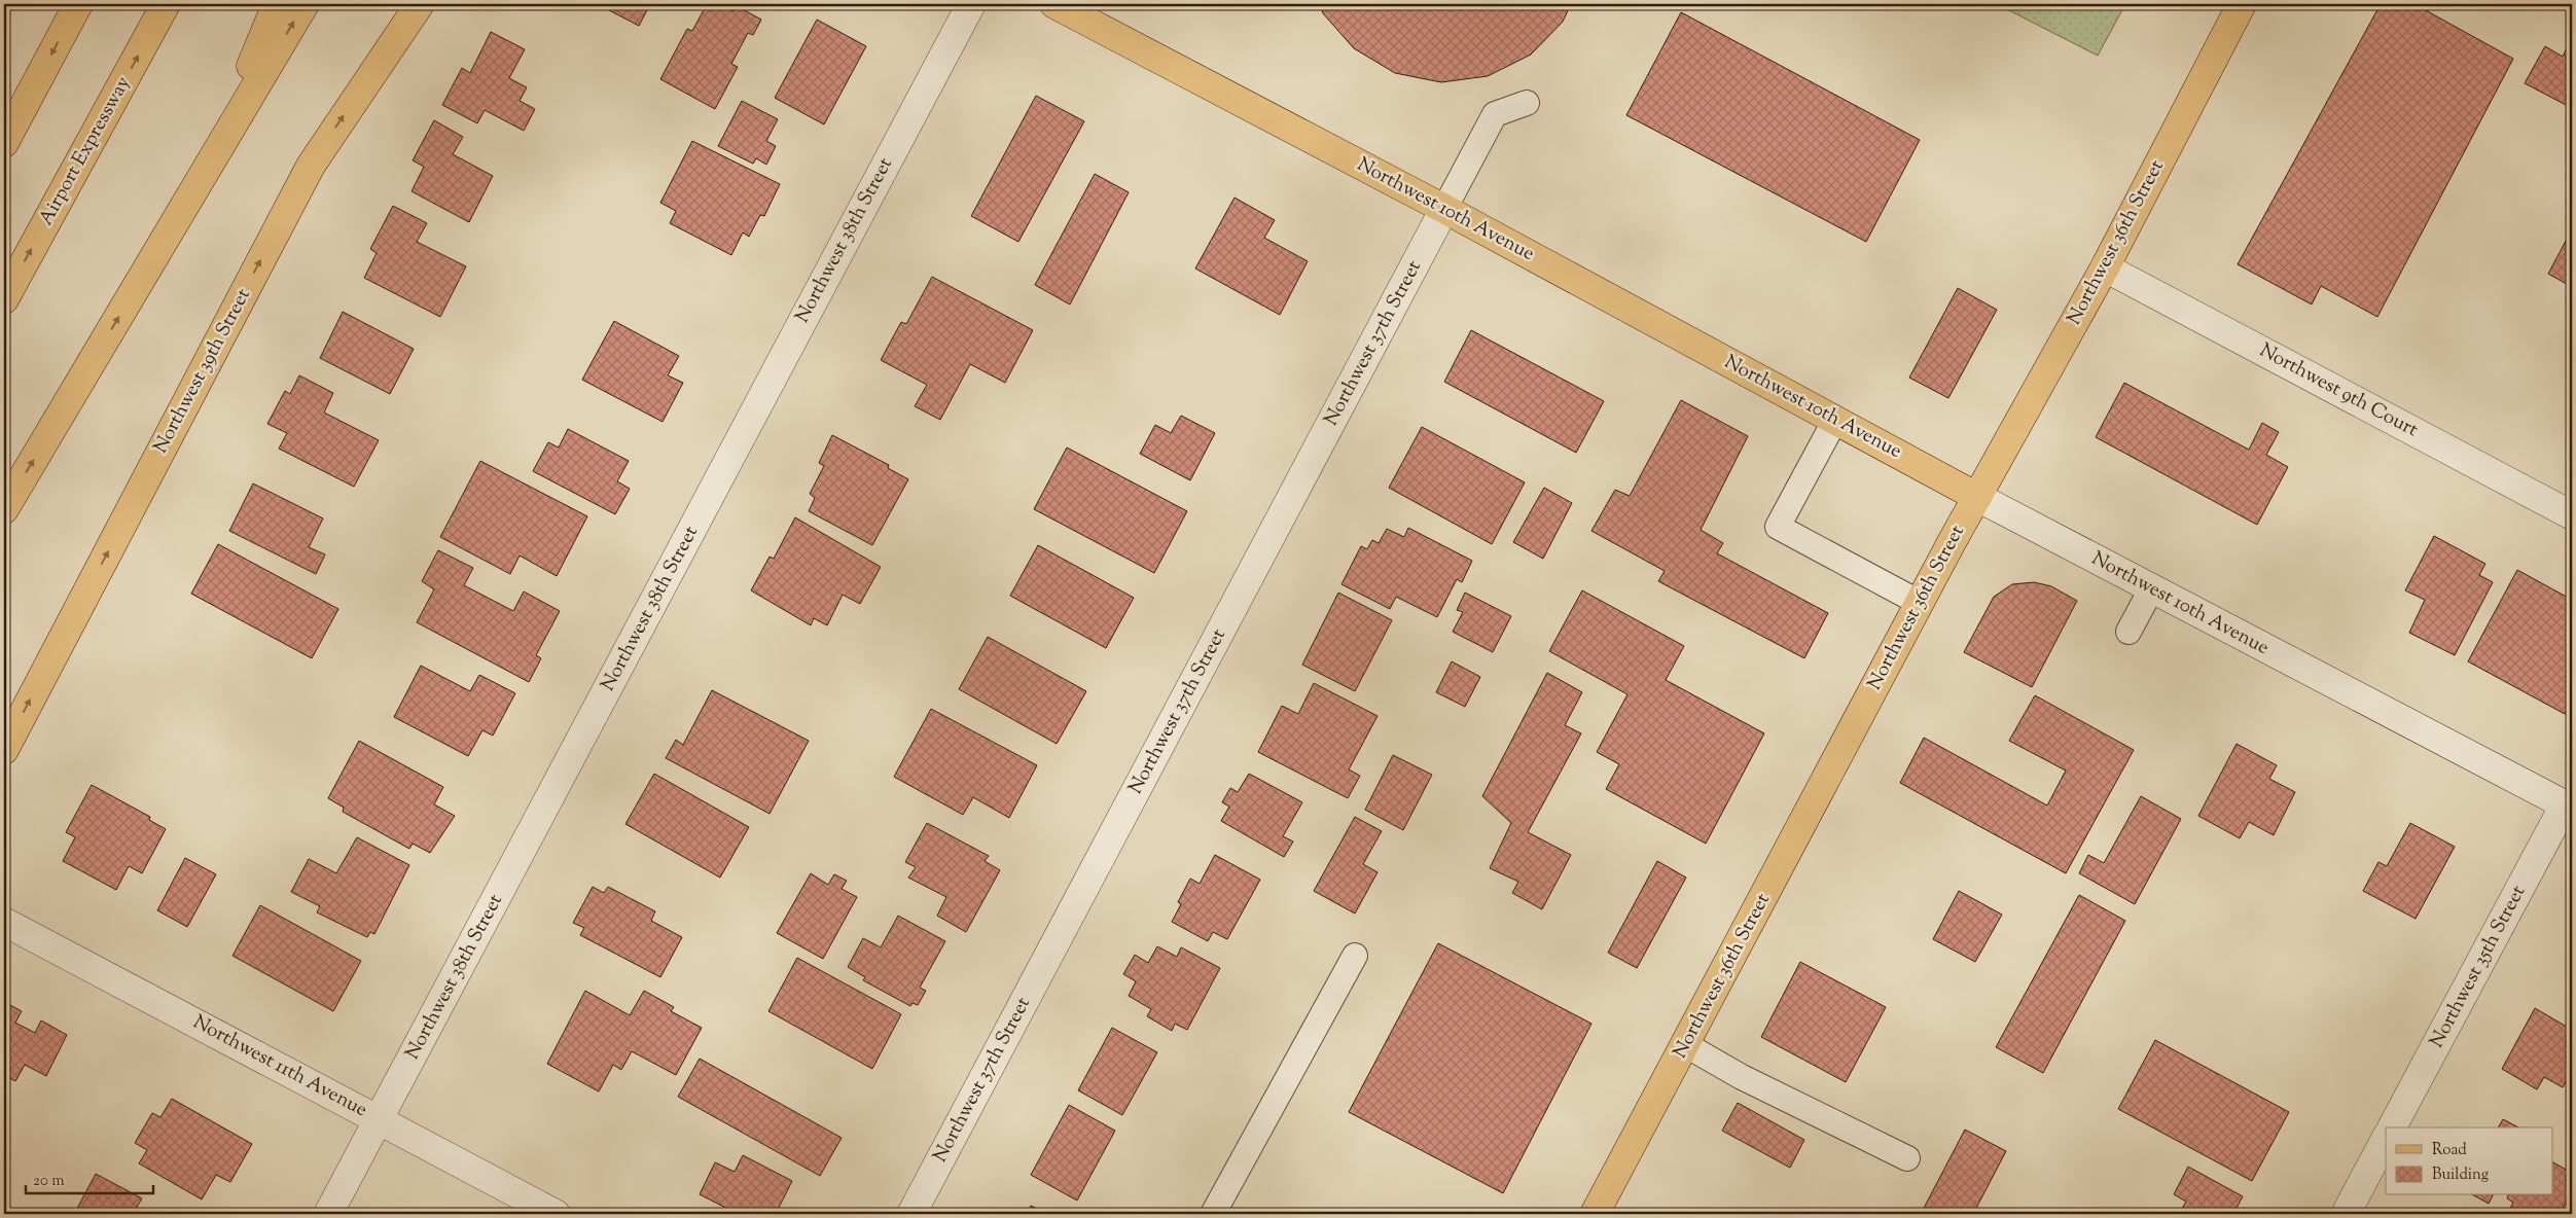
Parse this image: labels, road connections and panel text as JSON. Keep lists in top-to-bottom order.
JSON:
{
  "streets": {
    "main road": [
      "Airport Expressway",
      "Northwest 10th Avenue",
      "Northwest 36th Street",
      "Northwest 39th Street"
    ],
    "street": [
      "Northwest 38th Street",
      "Northwest 37th Street",
      "Northwest 9th Court",
      "Northwest 35th Street",
      "Northwest 11th Avenue"
    ]
  },
  "crossings": [
    ["Northwest 10th Avenue", "Northwest 36th Street"],
    ["Northwest 10th Avenue", "Northwest 37th Street"],
    ["Northwest 10th Avenue", "Northwest 35th Street"],
    ["Northwest 38th Street", "Northwest 11th Avenue"],
    ["Northwest 36th Street", "Northwest 9th Court"]
  ],
  "legend": ["Road", "Building"],
  "scale_bar": "20 m"
}
